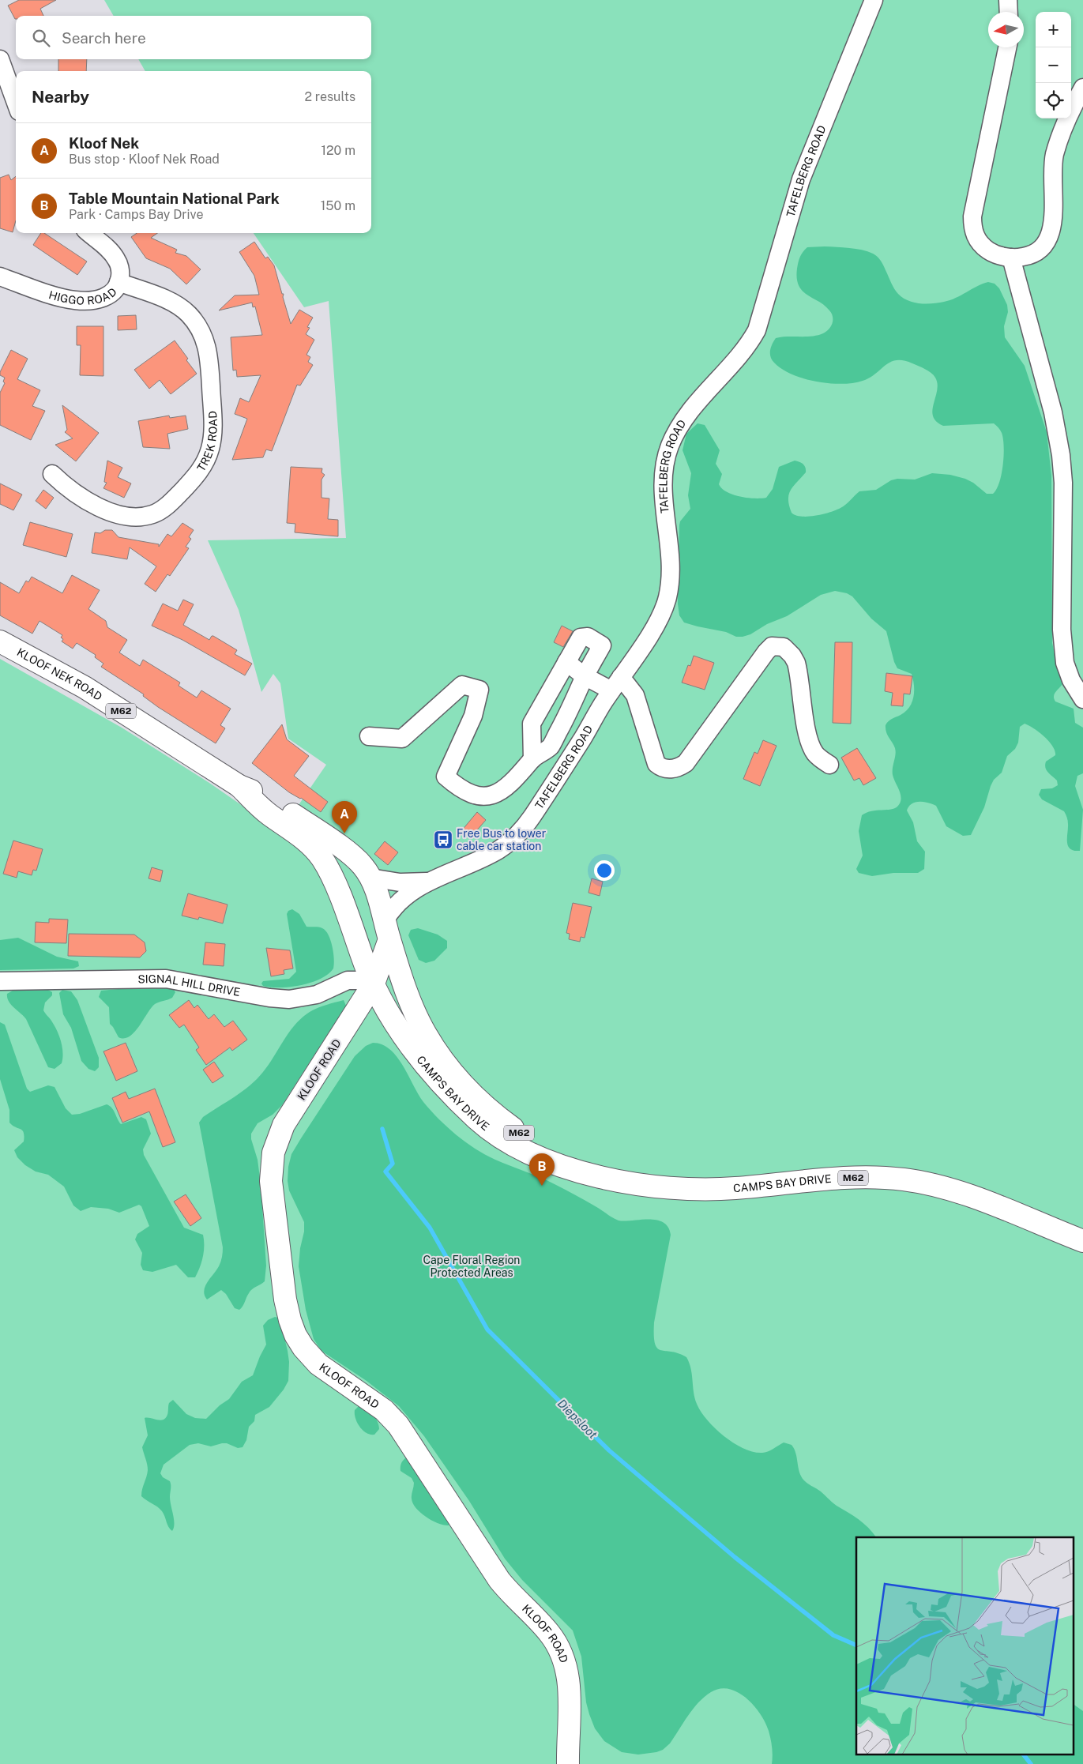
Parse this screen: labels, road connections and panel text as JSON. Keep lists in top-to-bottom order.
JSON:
{
  "streets": {
    "main road": [
      "KLOOF NEK ROAD",
      "M62",
      "KLOOF ROAD",
      "CAMPS BAY DRIVE"
    ],
    "street": [
      "TAFELBERG ROAD",
      "HIGGO ROAD",
      "TREK ROAD",
      "SIGNAL HILL DRIVE"
    ]
  },
  "crossings": [
    ["TAFELBERG ROAD", "KLOOF NEK ROAD"],
    ["TAFELBERG ROAD", "M62"],
    ["TAFELBERG ROAD", "KLOOF ROAD"],
    ["TAFELBERG ROAD", "CAMPS BAY DRIVE"],
    ["HIGGO ROAD", "TREK ROAD"],
    ["KLOOF NEK ROAD", "M62"],
    ["M62", "KLOOF ROAD"],
    ["M62", "CAMPS BAY DRIVE"],
    ["SIGNAL HILL DRIVE", "KLOOF ROAD"],
    ["SIGNAL HILL DRIVE", "CAMPS BAY DRIVE"],
    ["KLOOF ROAD", "CAMPS BAY DRIVE"]
  ],
  "water": ["Diepsloot"],
  "parks": ["Cape Floral Region Protected Areas"],
  "places": {
    "bus stop": ["Free Bus to lower cable car station"]
  },
  "north": "left",
  "page": {
    "map_buttons": ["+", "−"],
    "search": "Search here",
    "heading": ["Nearby", "2 results"],
    "list": [
      {
        "mark": "A",
        "name": "Kloof Nek",
        "note": "Bus stop · Kloof Nek Road",
        "value": "120 m"
      },
      {
        "mark": "B",
        "name": "Table Mountain National Park",
        "note": "Park · Camps Bay Drive",
        "value": "150 m"
      }
    ],
    "pins": ["A", "B"]
  }
}
